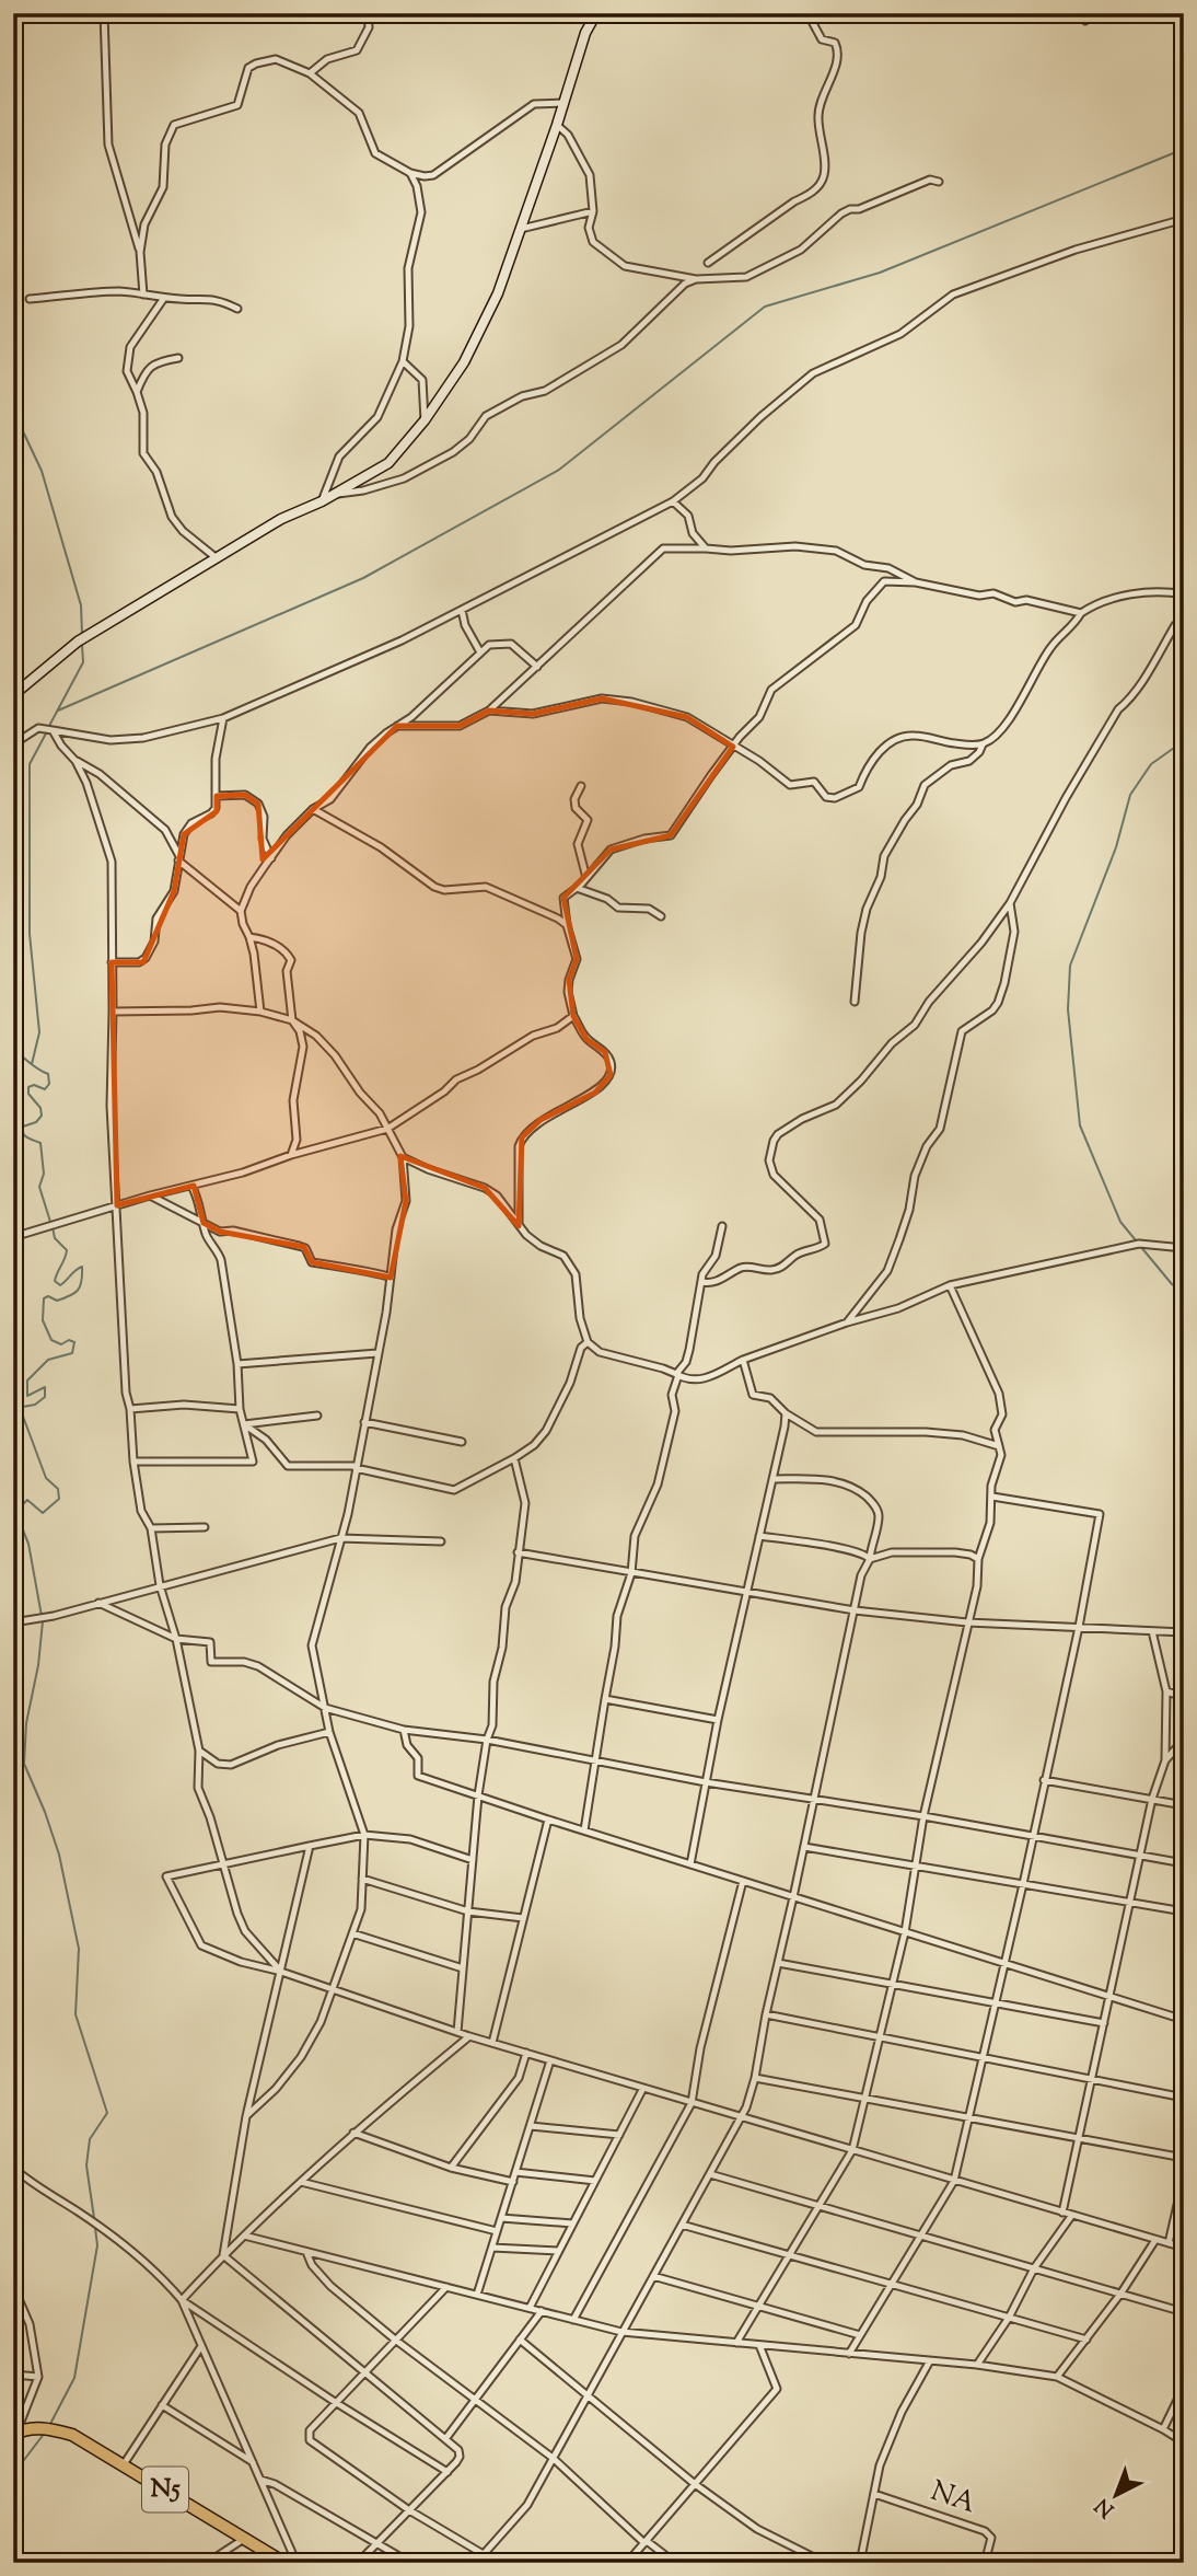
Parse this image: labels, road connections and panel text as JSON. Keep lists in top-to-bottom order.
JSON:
{
  "streets": {
    "highway": ["N5"],
    "street": ["NA"]
  },
  "north": "bottom left"
}
